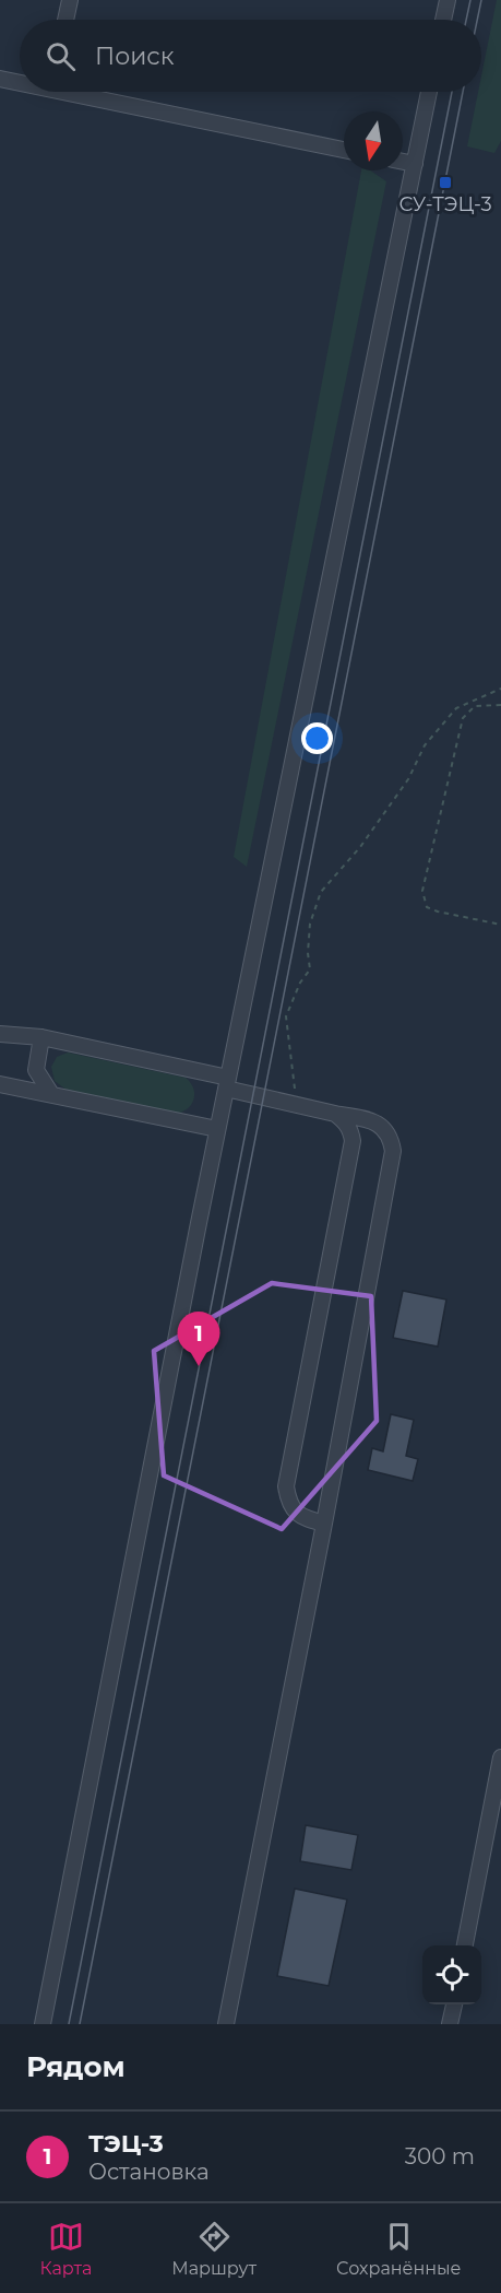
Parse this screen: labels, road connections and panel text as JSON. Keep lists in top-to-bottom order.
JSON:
{
  "places": {
    "transit": ["СУ-ТЭЦ-3"]
  },
  "north": "bottom",
  "page": {
    "search": "Поиск",
    "pins": "1",
    "heading": "Рядом",
    "list": [
      {
        "mark": "1",
        "name": "ТЭЦ-3",
        "note": "Остановка",
        "value": "300 m"
      }
    ],
    "nav": ["Карта", "Маршрут", "Сохранённые"]
  }
}
